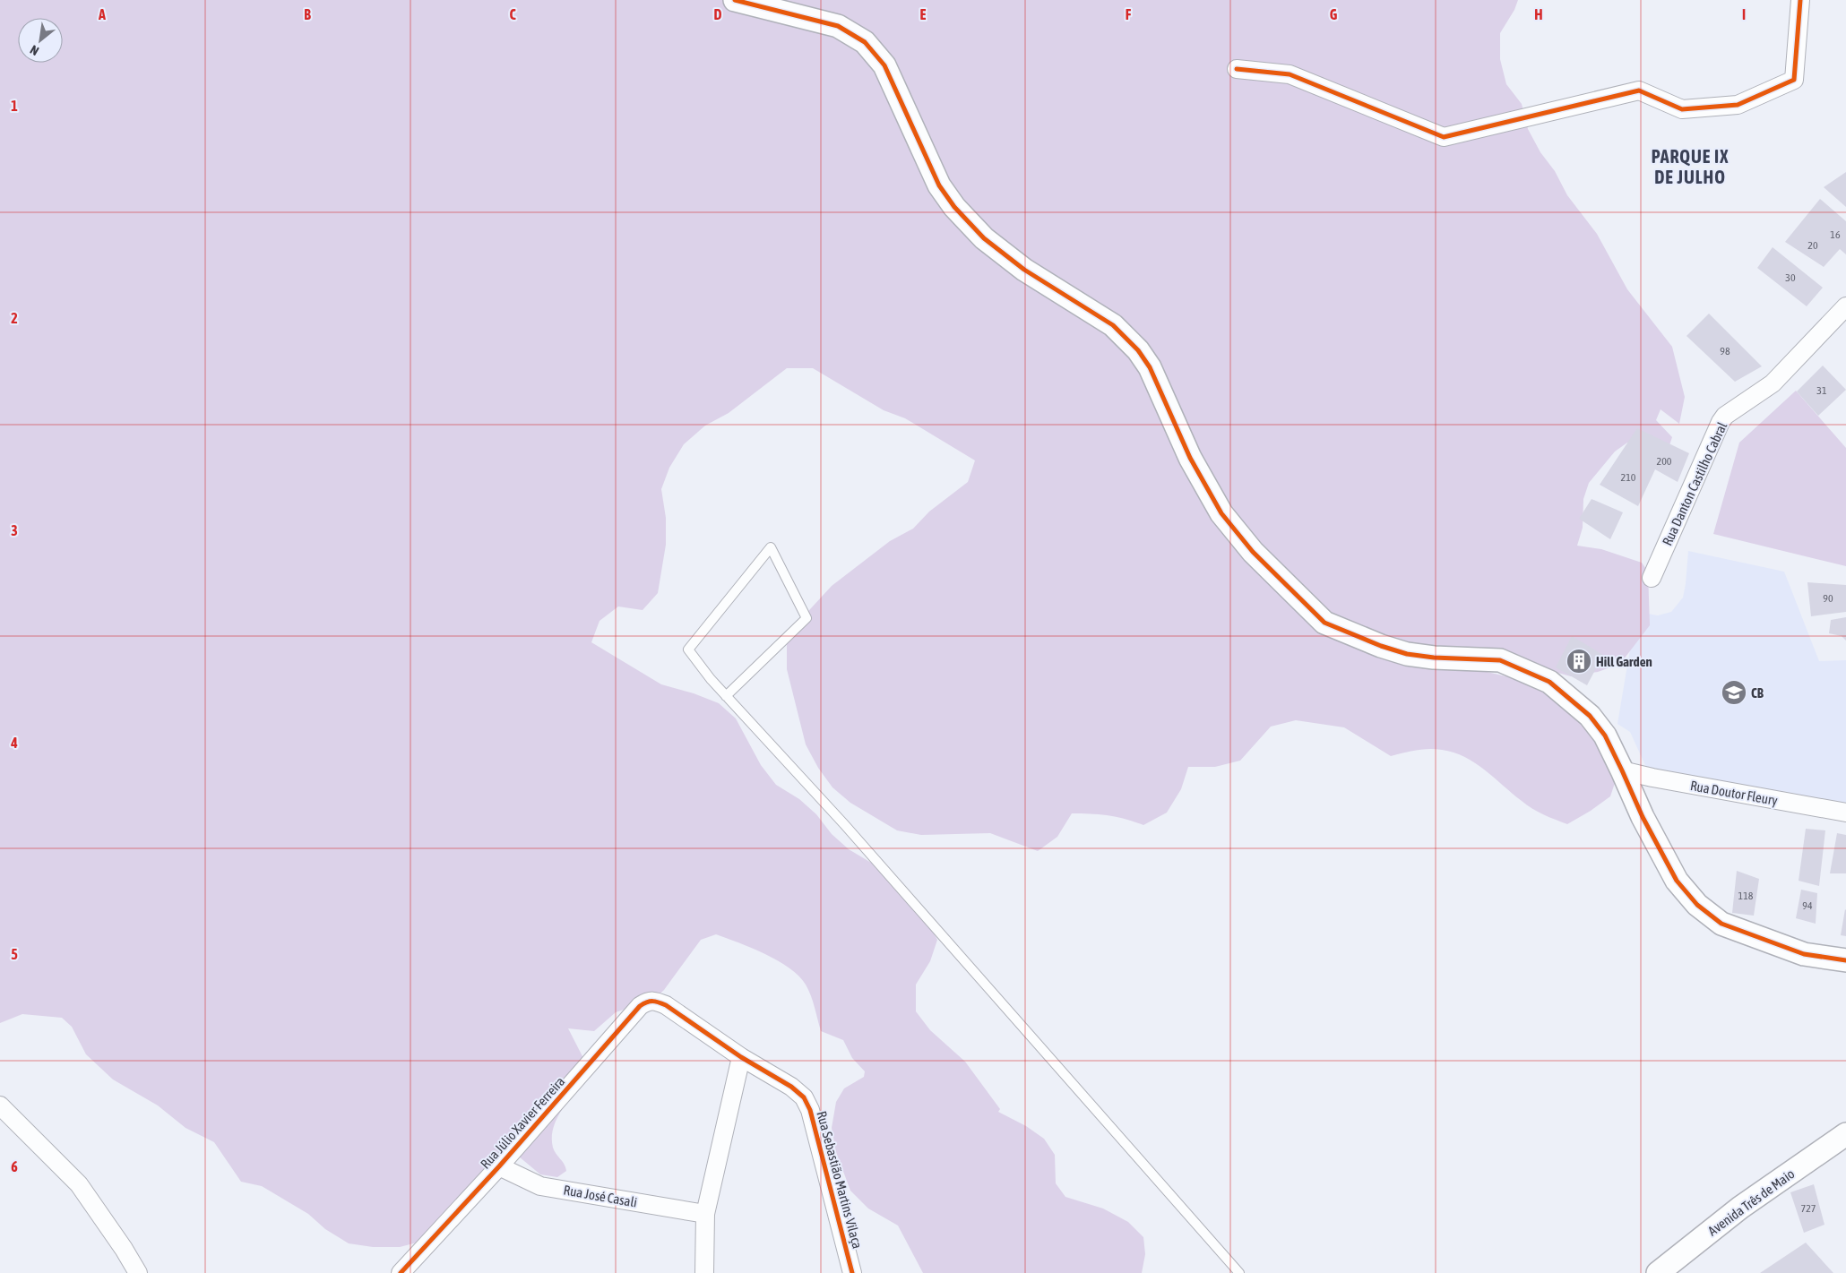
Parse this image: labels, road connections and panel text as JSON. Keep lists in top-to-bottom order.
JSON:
{
  "streets": {
    "street": [
      "Rua Danton Castilho Cabral",
      "Rua Doutor Fleury",
      "Rua Júlio Xavier Ferreira",
      "Rua Sebastião Martins Vilaça",
      "Rua José Casali",
      "Avenida Três de Maio"
    ]
  },
  "crossings": [
    ["Rua Júlio Xavier Ferreira", "Rua Sebastião Martins Vilaça"],
    ["Rua Júlio Xavier Ferreira", "Rua José Casali"]
  ],
  "districts": ["PARQUE IX DE JULHO"],
  "places": {
    "building": ["Hill Garden"],
    "school or university": ["CB"]
  },
  "house_numbers": [
    "16",
    "20",
    "30",
    "98",
    "31",
    "200",
    "210",
    "90",
    "118",
    "94",
    "727"
  ],
  "north": "bottom left",
  "grid": {
    "columns": [
      "A",
      "B",
      "C",
      "D",
      "E",
      "F",
      "G",
      "H",
      "I"
    ],
    "rows": [
      "1",
      "2",
      "3",
      "4",
      "5",
      "6"
    ]
  }
}
